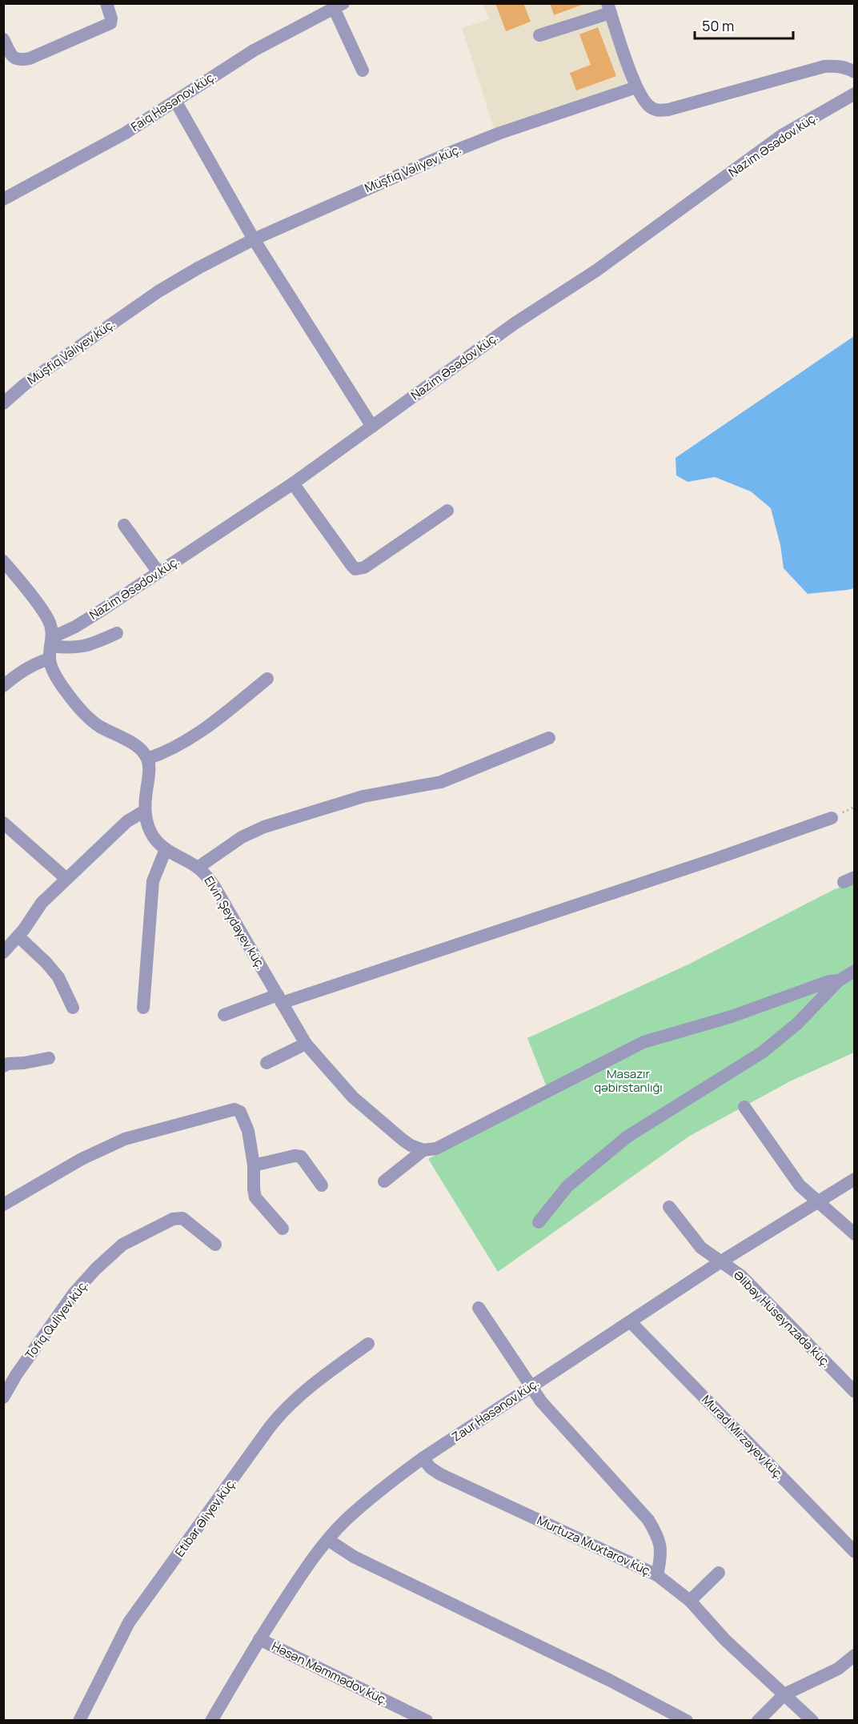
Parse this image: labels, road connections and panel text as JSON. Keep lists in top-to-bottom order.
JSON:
{
  "streets": {
    "street": [
      "Faiq Həsənov küç.",
      "Nazim Əsədov küç.",
      "Müşfiq Vəliyev küç.",
      "Elvin Şeydayev küç.",
      "Əlibəy Hüseynzadə küç.",
      "Tofiq Quliyev küç.",
      "Zaur Həsənov küç.",
      "Murad Mirzəyev küç.",
      "Etibar Əliyev küç.",
      "Murtuza Muxtarov küç.",
      "Həsən Məmmədov küç."
    ]
  },
  "crossings": [
    ["Əlibəy Hüseynzadə küç.", "Zaur Həsənov küç."],
    ["Zaur Həsənov küç.", "Murad Mirzəyev küç."],
    ["Zaur Həsənov küç.", "Murtuza Muxtarov küç."],
    ["Zaur Həsənov küç.", "Həsən Məmmədov küç."]
  ],
  "parks": ["Masazır qəbirstanlığı"],
  "scale_bar": "50 m"
}
